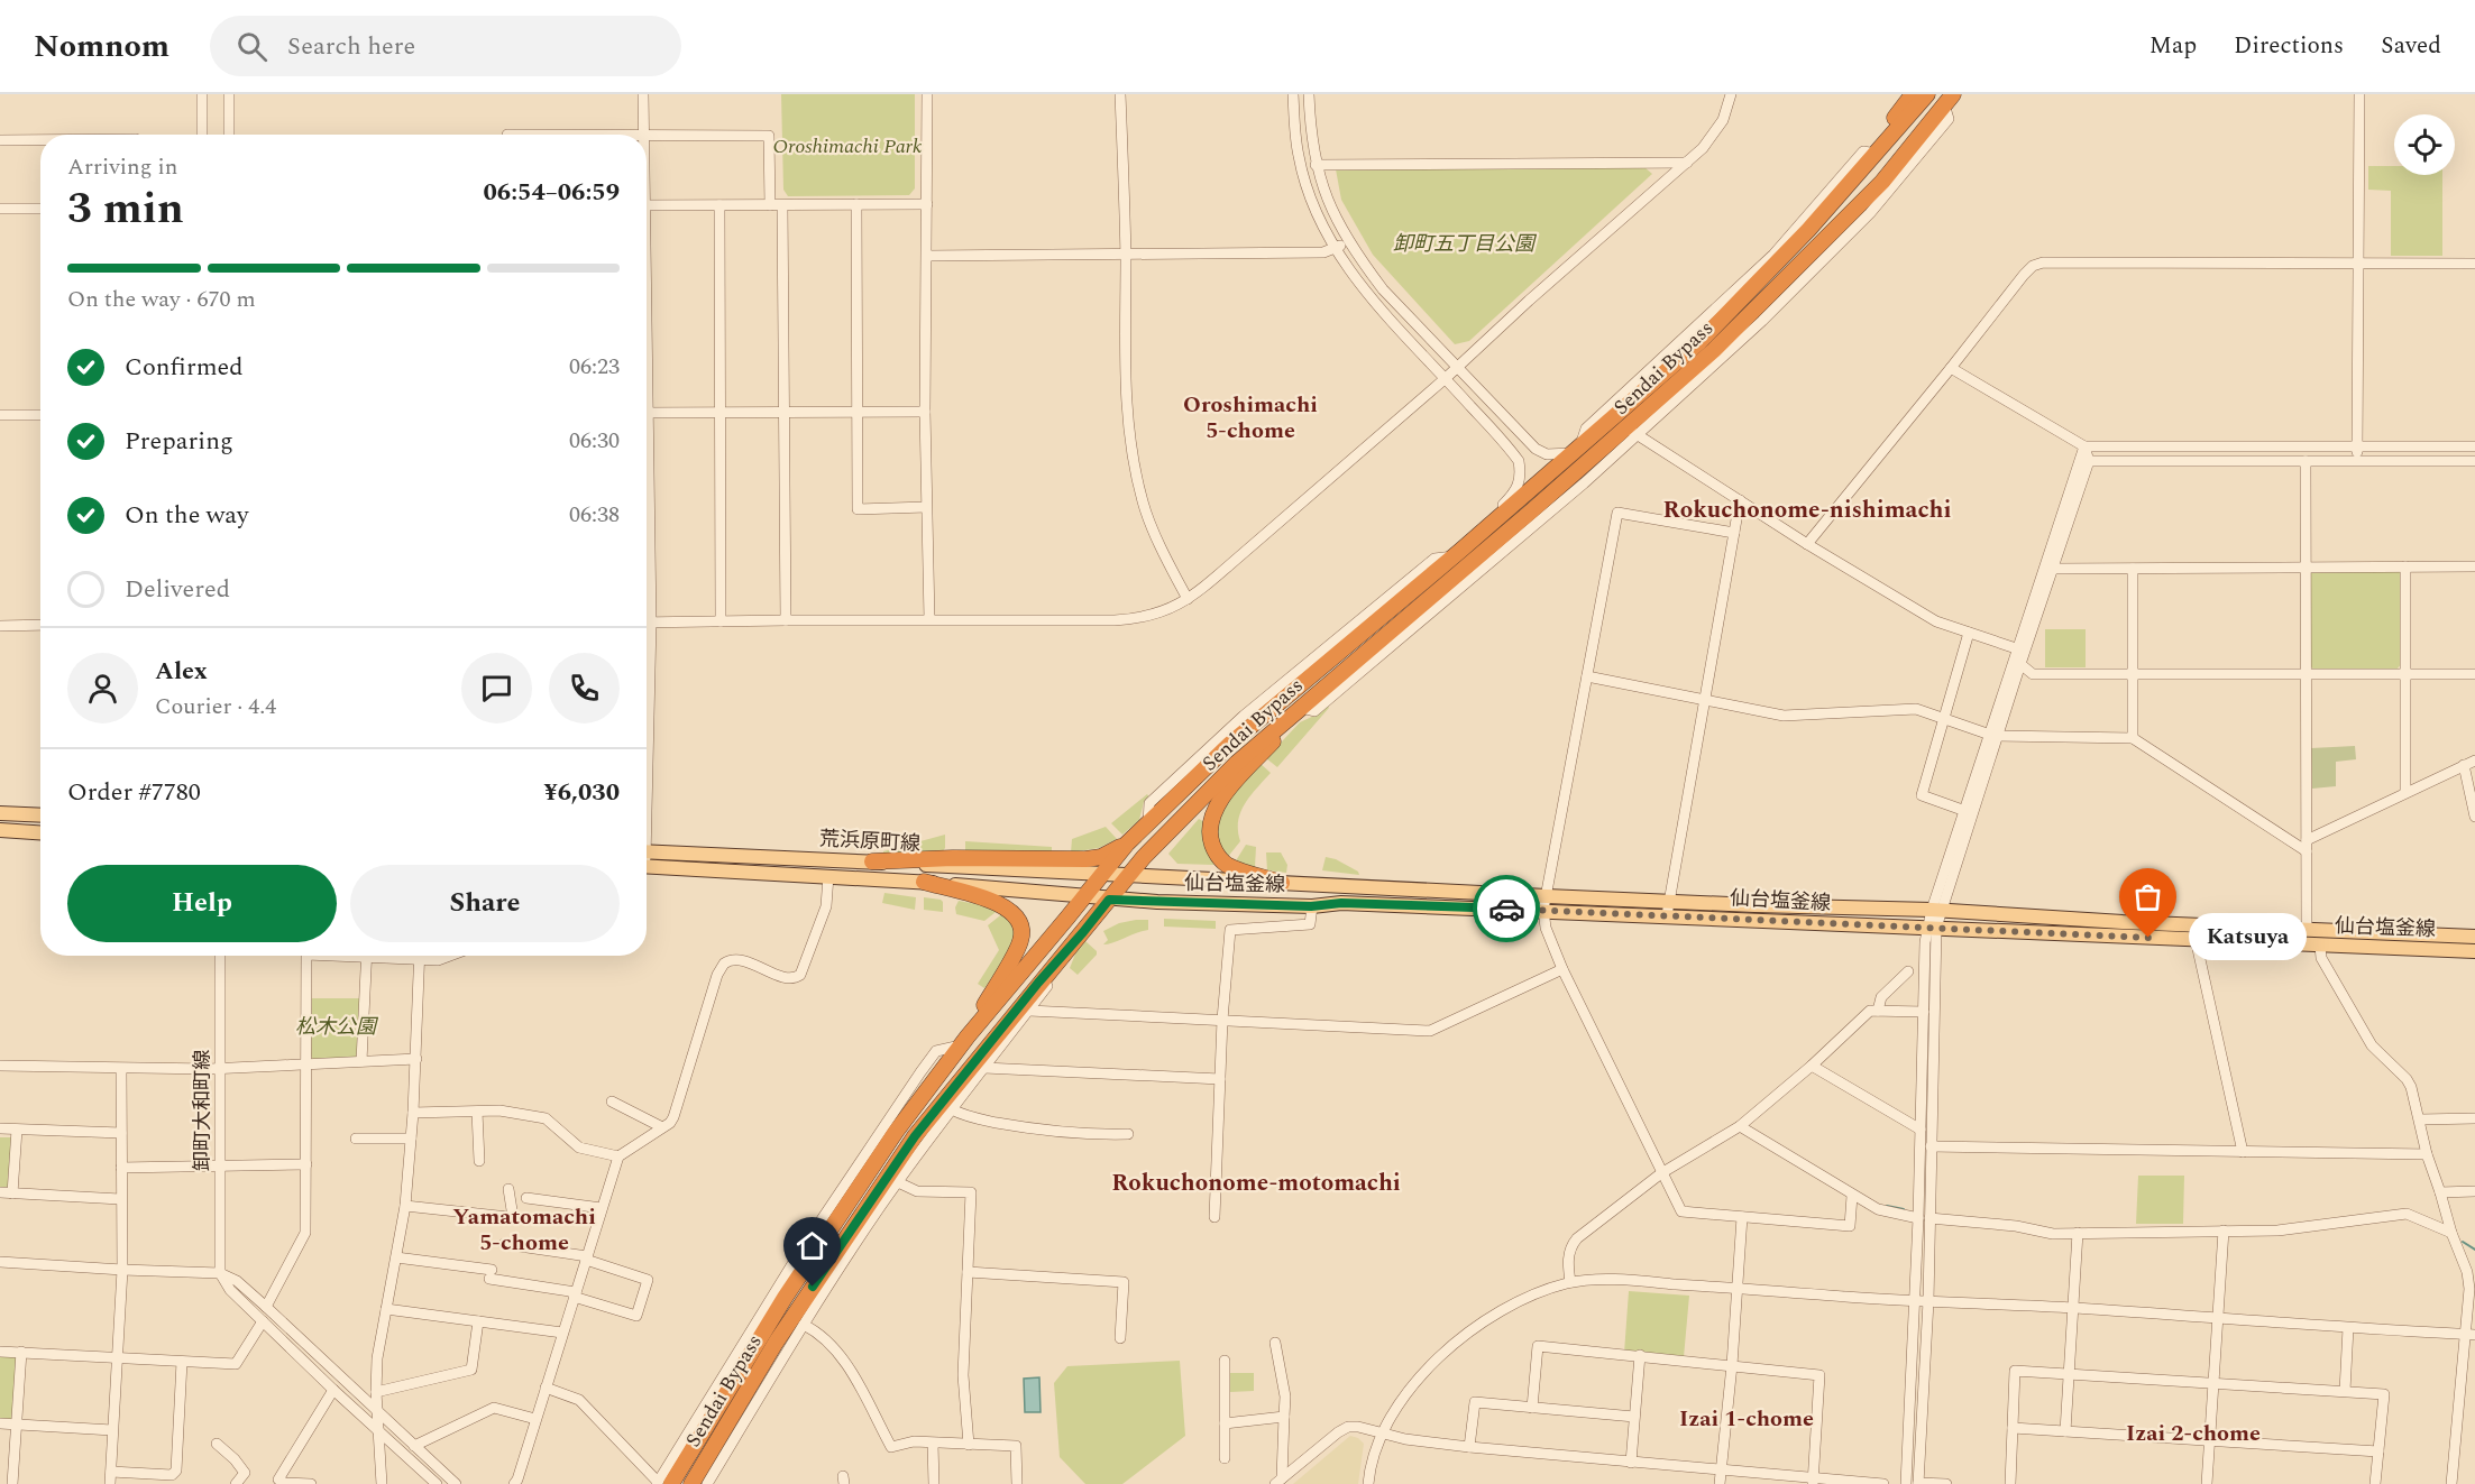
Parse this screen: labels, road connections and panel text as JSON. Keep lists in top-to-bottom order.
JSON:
{
  "streets": {
    "highway": ["Sendai Bypass"],
    "main road": ["荒浜原町線", "仙台塩釜線"],
    "street": ["卸町大和町線"]
  },
  "crossings": [
    ["Sendai Bypass", "荒浜原町線"],
    ["Sendai Bypass", "仙台塩釜線"],
    ["荒浜原町線", "仙台塩釜線"]
  ],
  "districts": [
    "Oroshimachi 5-chome",
    "Rokuchonome-nishimachi",
    "Rokuchonome-motomachi",
    "Yamatomachi 5-chome",
    "Izai 1-chome",
    "Izai 2-chome"
  ],
  "parks": ["Oroshimachi Park", "卸町五丁目公園", "松木公園"],
  "places": ["Katsuya"],
  "page": {
    "header": "Nomnom",
    "search": "Search here",
    "nav": ["Map", "Directions", "Saved"],
    "heading": ["3 min", "Arriving in", "06:54–06:59"],
    "panel": [
      "Alex",
      "Courier · 4.4",
      "Order #7780",
      "¥6,030"
    ],
    "bar": "On the way · 670 m",
    "list": [
      ["Confirmed", "06:23"],
      ["Preparing", "06:30"],
      ["On the way", "06:38"],
      "Delivered"
    ],
    "buttons": ["Help", "Share"],
    "bubble": "Katsuya"
  }
}
